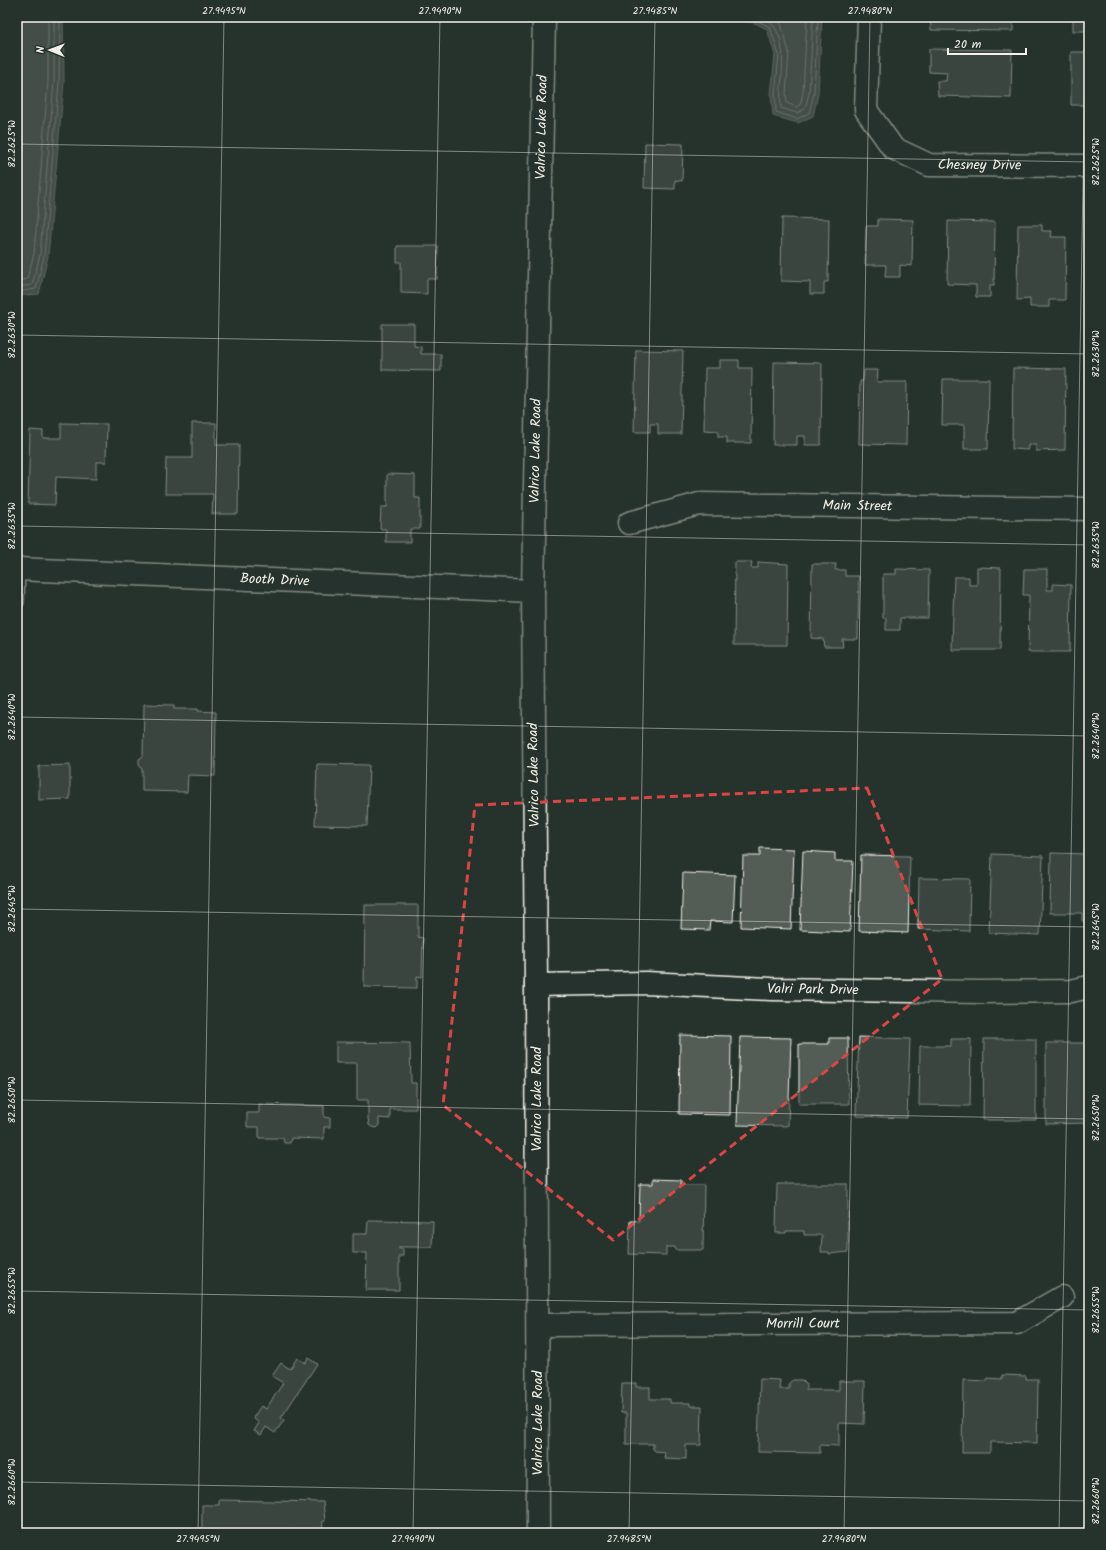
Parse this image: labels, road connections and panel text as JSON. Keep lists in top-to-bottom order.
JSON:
{
  "streets": {
    "street": [
      "Valrico Lake Road",
      "Chesney Drive",
      "Main Street",
      "Booth Drive",
      "Valri Park Drive",
      "Morrill Court"
    ]
  },
  "crossings": [
    ["Valrico Lake Road", "Booth Drive"],
    ["Valrico Lake Road", "Valri Park Drive"],
    ["Valrico Lake Road", "Morrill Court"]
  ],
  "scale_bar": "20 m",
  "north": "left",
  "coordinates": [
    "27.9495°N",
    "27.9490°N",
    "27.9485°N",
    "27.9480°N",
    "82.2625°W",
    "82.2630°W",
    "82.2635°W",
    "82.2640°W",
    "82.2645°W",
    "82.2650°W",
    "82.2655°W",
    "82.2660°W"
  ]
}
